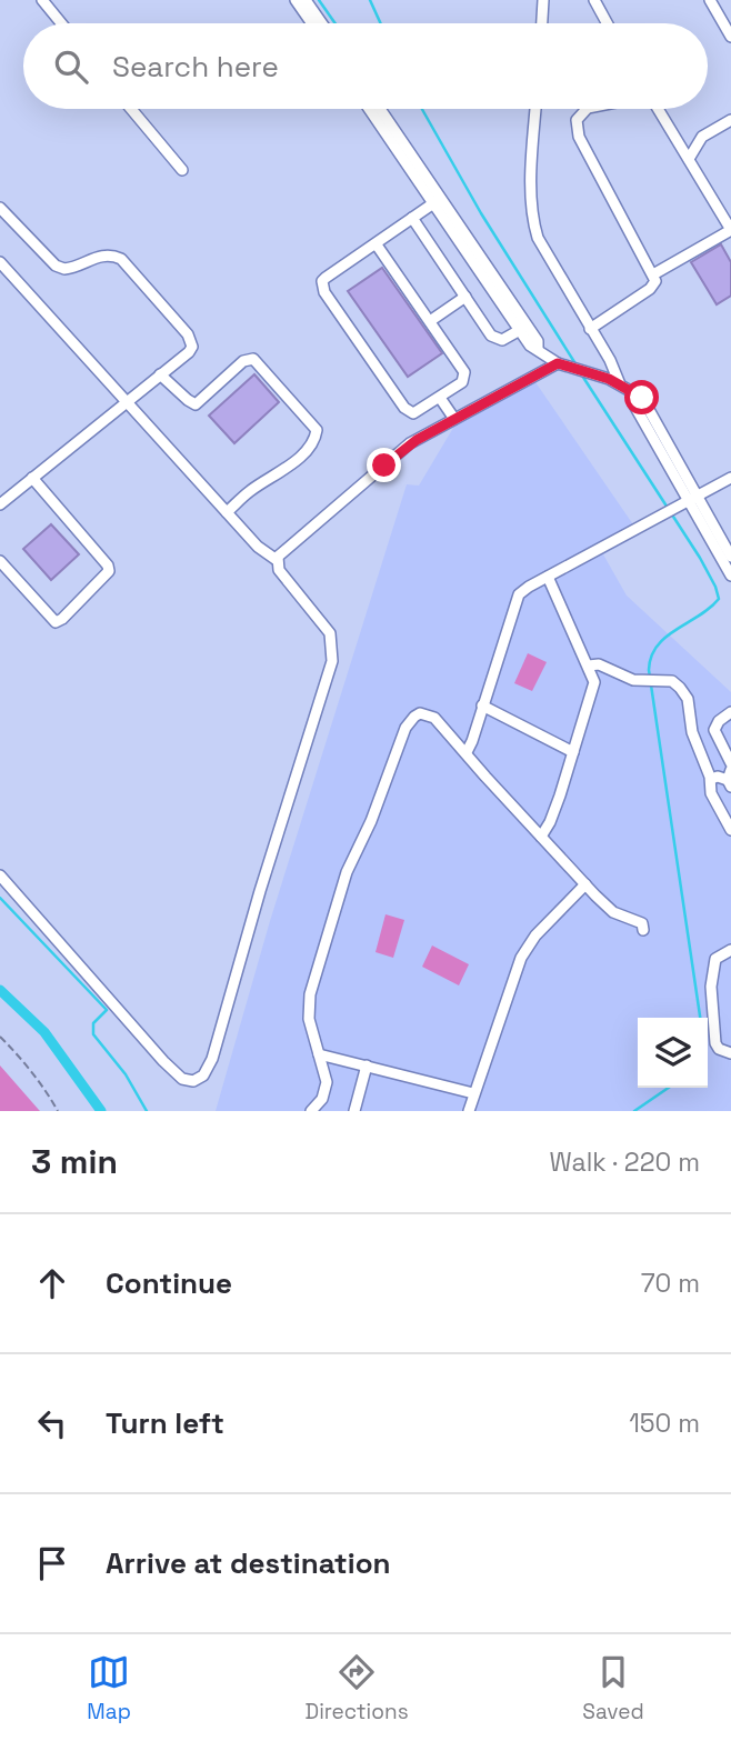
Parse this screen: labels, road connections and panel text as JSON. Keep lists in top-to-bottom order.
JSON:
{
  "page": {
    "search": "Search here",
    "heading": ["3 min", "Walk · 220 m"],
    "list": [
      ["Continue", "70 m"],
      ["Turn left", "150 m"],
      "Arrive at destination"
    ],
    "nav": ["Map", "Directions", "Saved"]
  }
}
